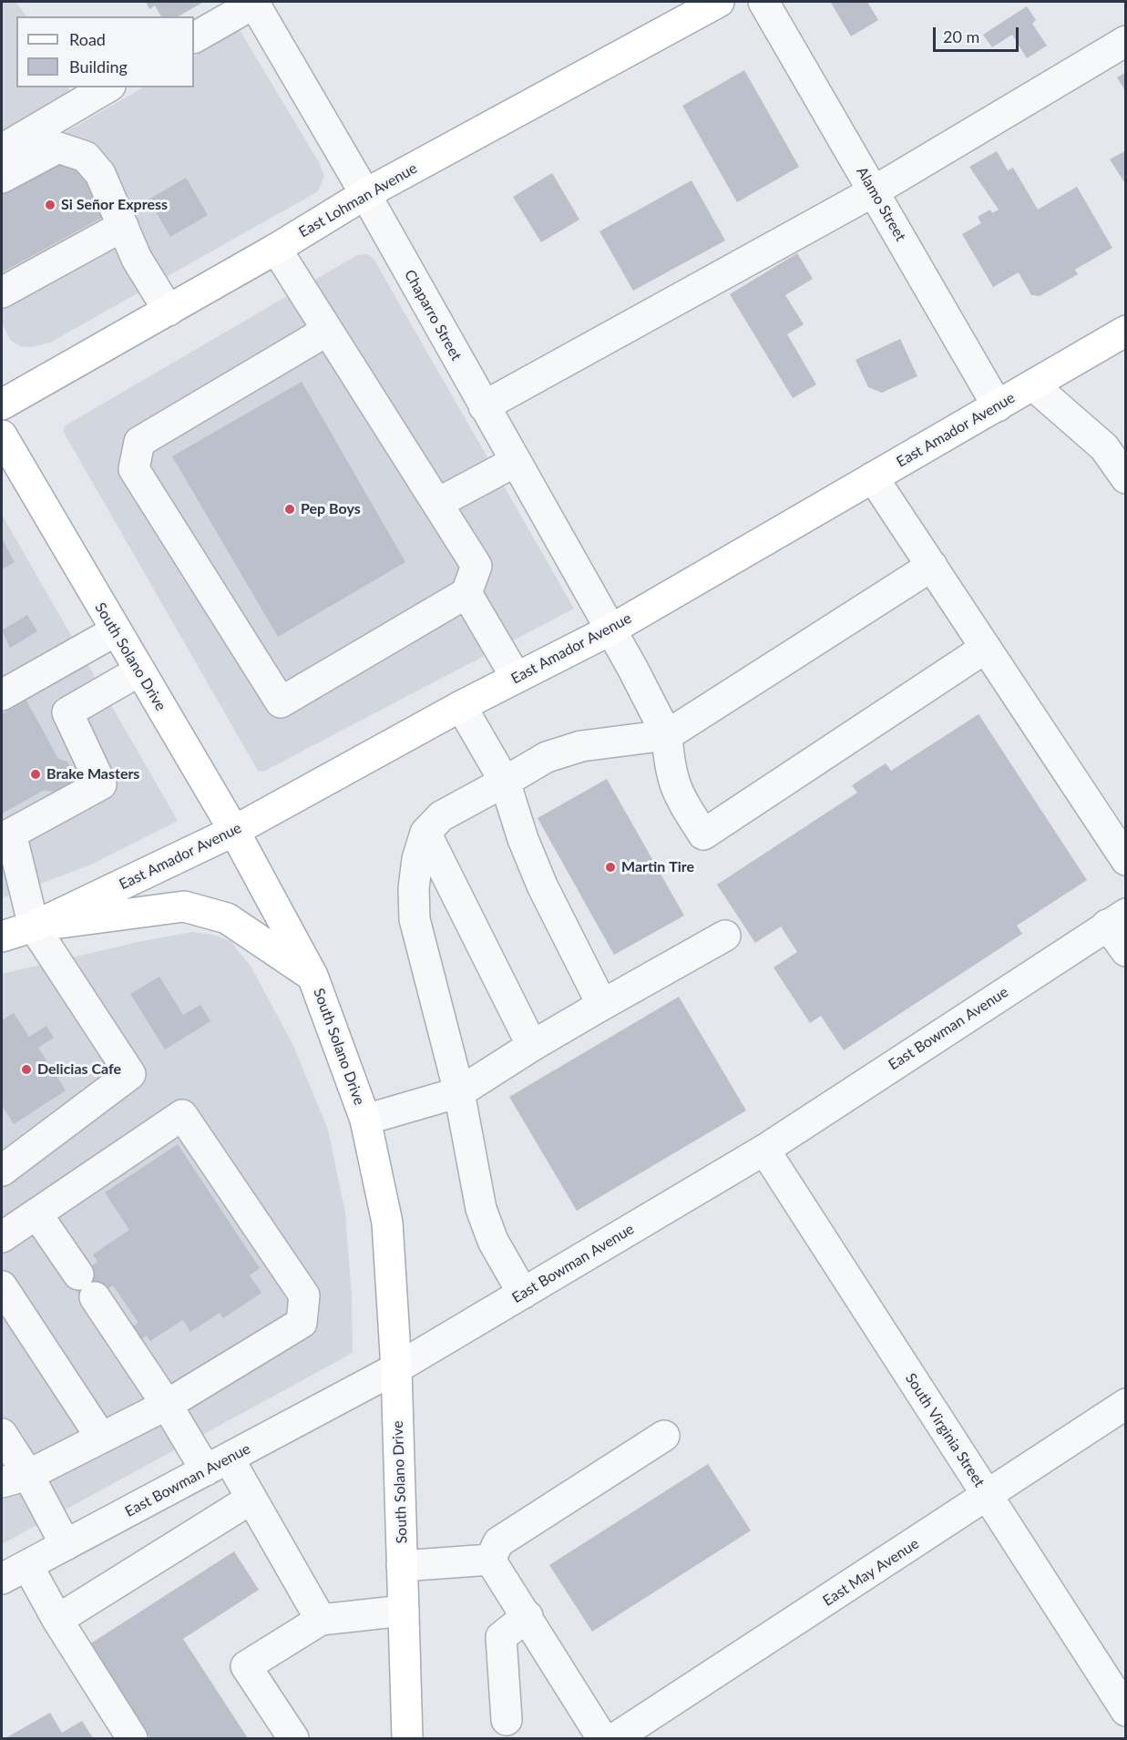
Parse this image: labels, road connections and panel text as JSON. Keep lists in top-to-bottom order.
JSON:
{
  "streets": {
    "main road": ["East Lohman Avenue", "East Amador Avenue", "South Solano Drive"],
    "street": [
      "Alamo Street",
      "Chaparro Street",
      "East Bowman Avenue",
      "South Virginia Street",
      "East May Avenue"
    ]
  },
  "crossings": [
    ["East Lohman Avenue", "Chaparro Street"],
    ["Alamo Street", "East Amador Avenue"],
    ["Chaparro Street", "East Amador Avenue"],
    ["East Amador Avenue", "South Solano Drive"],
    ["South Solano Drive", "East Bowman Avenue"],
    ["East Bowman Avenue", "South Virginia Street"],
    ["South Virginia Street", "East May Avenue"]
  ],
  "places": [
    "Si Señor Express",
    "Pep Boys",
    "Brake Masters",
    "Martin Tire",
    "Delicias Cafe"
  ],
  "legend": ["Road", "Building"],
  "scale_bar": "20 m"
}
